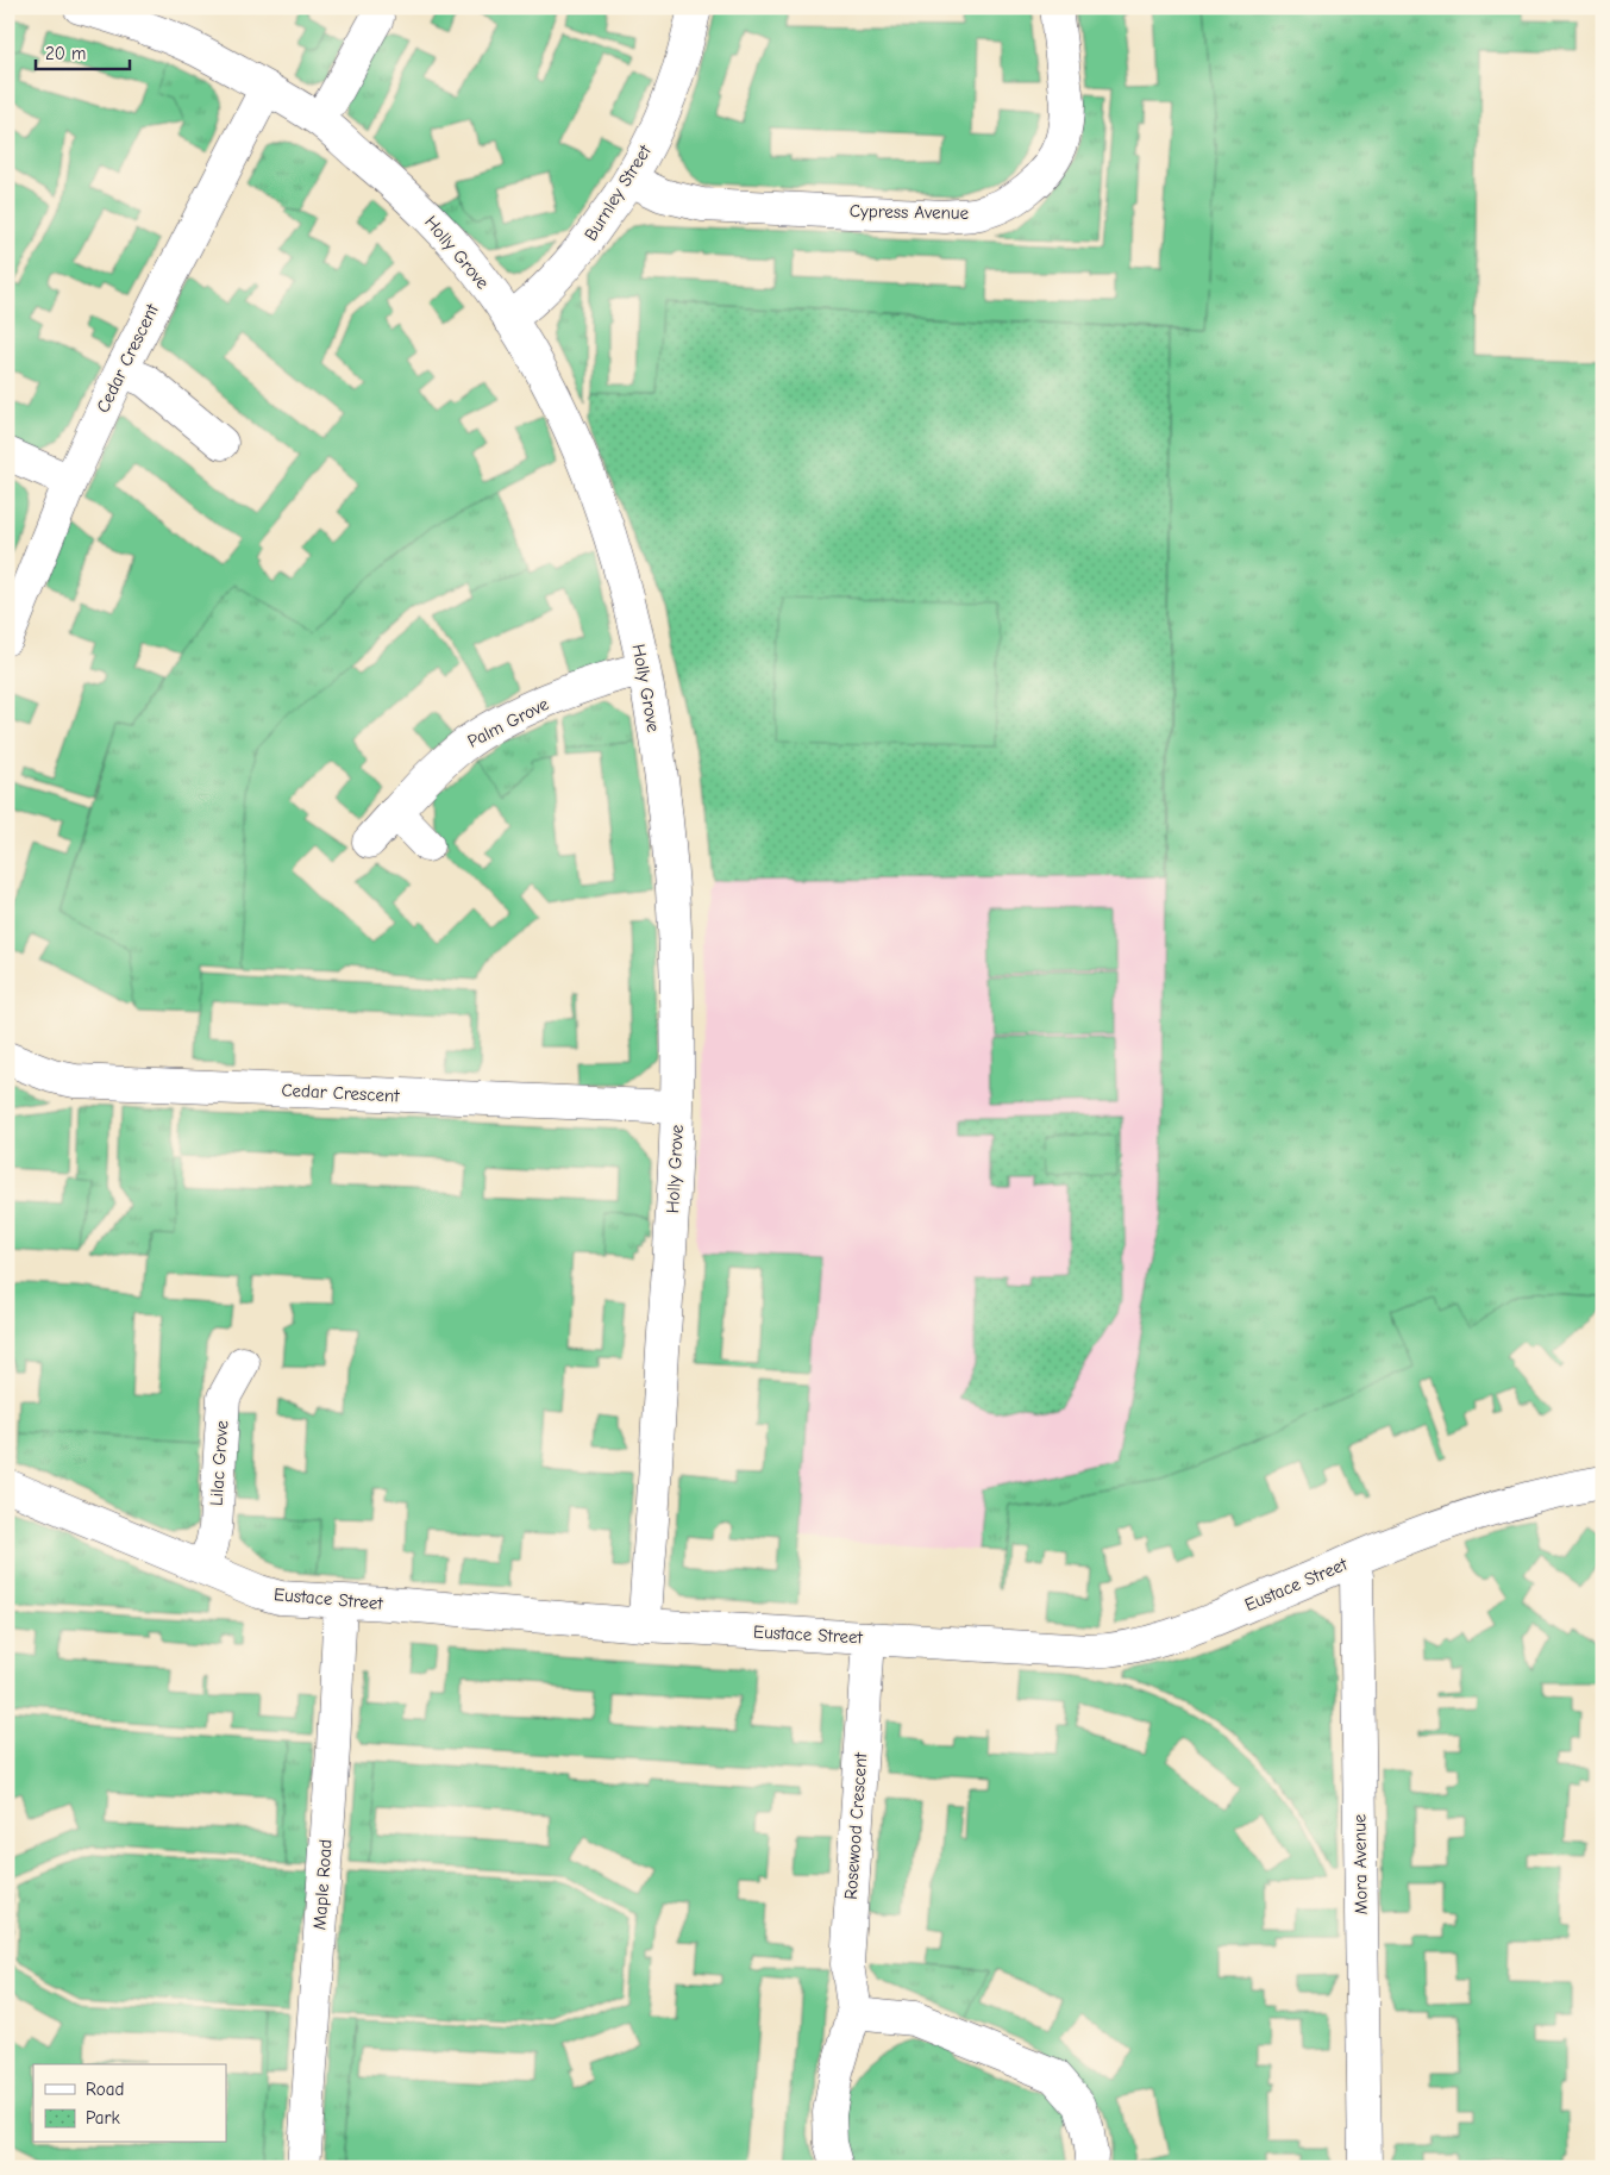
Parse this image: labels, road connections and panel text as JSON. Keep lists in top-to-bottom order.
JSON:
{
  "streets": {
    "street": [
      "Burnley Street",
      "Cypress Avenue",
      "Holly Grove",
      "Cedar Crescent",
      "Palm Grove",
      "Lilac Grove",
      "Eustace Street",
      "Rosewood Crescent",
      "Mora Avenue",
      "Maple Road"
    ]
  },
  "crossings": [
    ["Burnley Street", "Cypress Avenue"],
    ["Burnley Street", "Holly Grove"],
    ["Holly Grove", "Cedar Crescent"],
    ["Holly Grove", "Palm Grove"],
    ["Holly Grove", "Eustace Street"],
    ["Lilac Grove", "Eustace Street"],
    ["Eustace Street", "Rosewood Crescent"],
    ["Eustace Street", "Mora Avenue"],
    ["Eustace Street", "Maple Road"]
  ],
  "legend": ["Road", "Park"],
  "scale_bar": "20 m"
}
